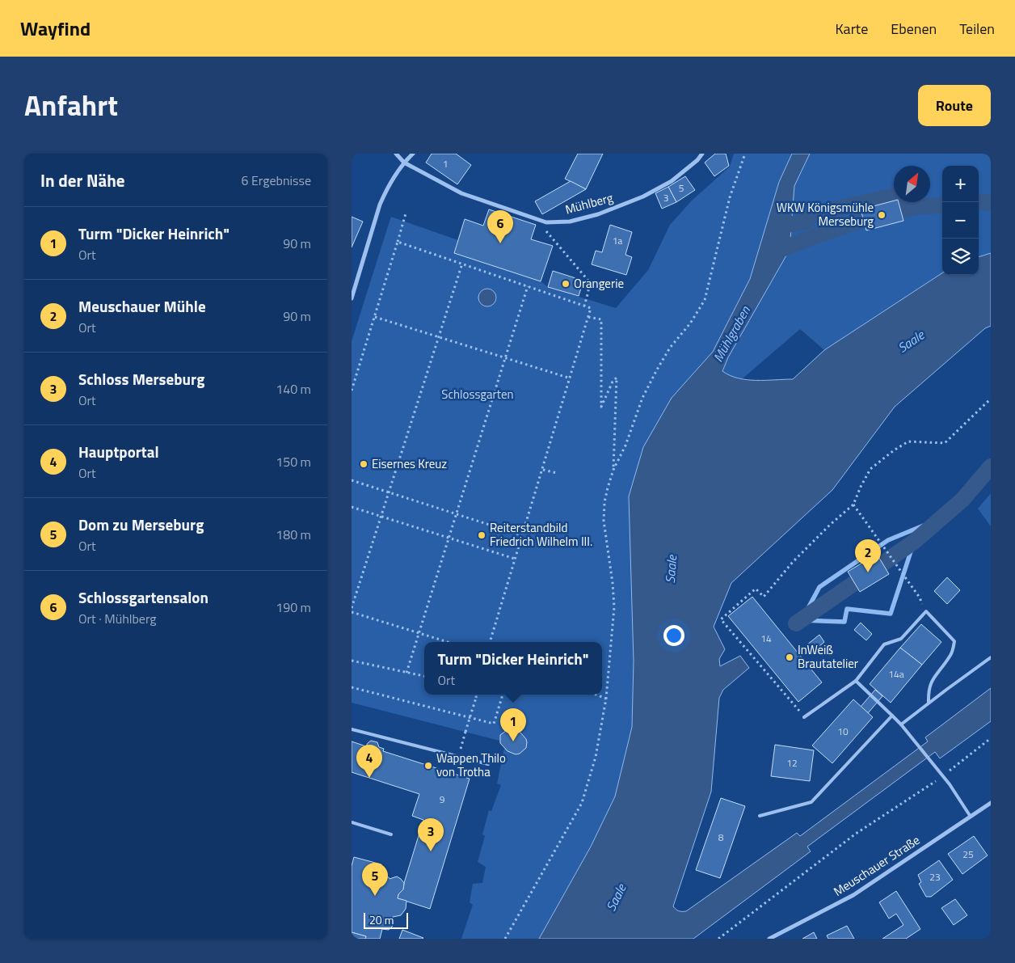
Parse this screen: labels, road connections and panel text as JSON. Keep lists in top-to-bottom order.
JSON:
{
  "streets": {
    "street": ["Mühlberg", "Meuschauer Straße"]
  },
  "water": ["Mühlgraben", "Saale"],
  "parks": ["Schlossgarten"],
  "places": [
    "WKW Königsmühle Merseburg",
    "Orangerie",
    "Eisernes Kreuz",
    "Reiterstandbild Friedrich Wilhelm III.",
    "InWeiß Brautatelier",
    "Wappen Thilo von Trotha"
  ],
  "house_numbers": [
    "1",
    "5",
    "3",
    "1a",
    "14",
    "14a",
    "10",
    "12",
    "9",
    "8",
    "25",
    "23"
  ],
  "scale_bar": "20 m",
  "north": "top right",
  "page": {
    "header": "Wayfind",
    "nav": ["Karte", "Ebenen", "Teilen"],
    "title": "Anfahrt",
    "buttons": "Route",
    "heading": ["In der Nähe", "6 Ergebnisse"],
    "map_buttons": ["+", "−"],
    "list": [
      {
        "mark": "1",
        "name": "Turm \"Dicker Heinrich\"",
        "note": "Ort",
        "value": "90 m"
      },
      {
        "mark": "2",
        "name": "Meuschauer Mühle",
        "note": "Ort",
        "value": "90 m"
      },
      {
        "mark": "3",
        "name": "Schloss Merseburg",
        "note": "Ort",
        "value": "140 m"
      },
      {
        "mark": "4",
        "name": "Hauptportal",
        "note": "Ort",
        "value": "150 m"
      },
      {
        "mark": "5",
        "name": "Dom zu Merseburg",
        "note": "Ort",
        "value": "180 m"
      },
      {
        "mark": "6",
        "name": "Schlossgartensalon",
        "note": "Ort · Mühlberg",
        "value": "190 m"
      }
    ],
    "pins": [
      "6",
      "2",
      "1",
      "4",
      "3",
      "5"
    ],
    "popup": ["Turm \"Dicker Heinrich\"", "Ort"],
    "scale": "20 m"
  }
}
